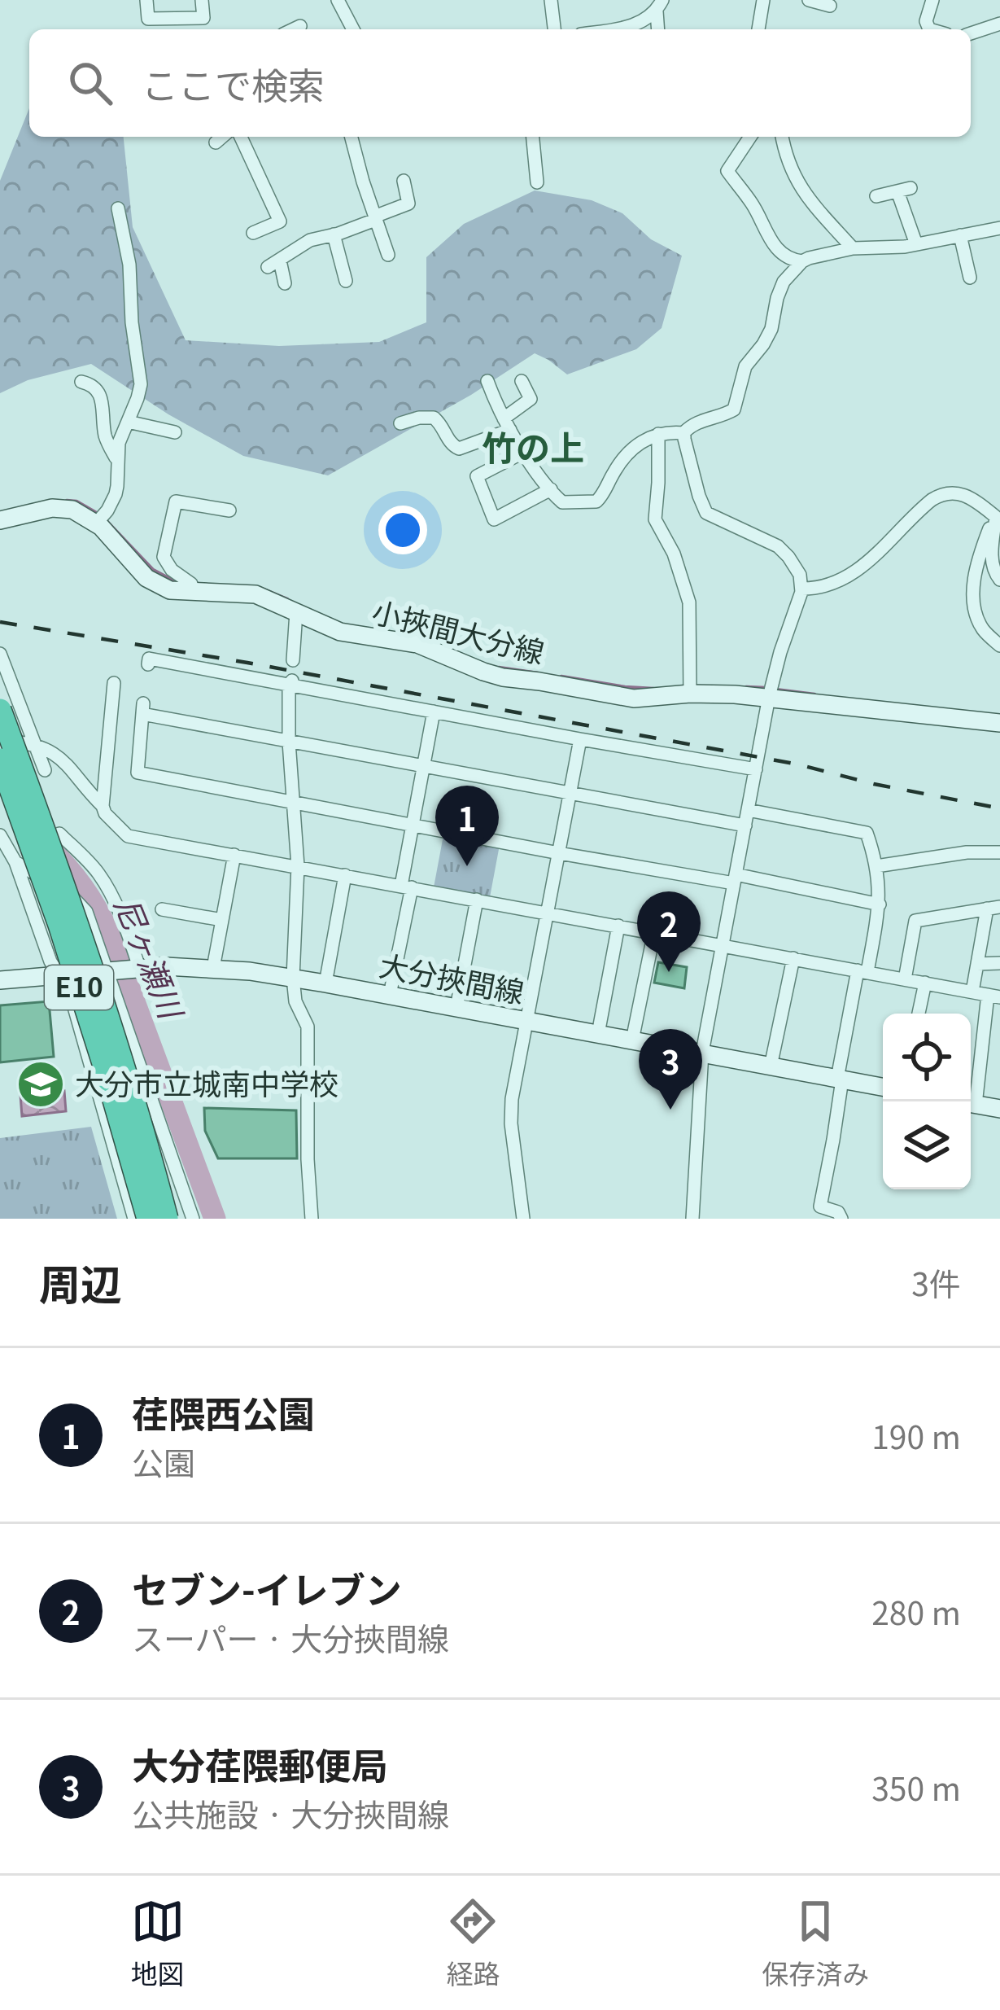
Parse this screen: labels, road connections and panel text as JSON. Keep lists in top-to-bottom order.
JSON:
{
  "streets": {
    "highway": ["E10"],
    "main road": ["小挾間大分線", "大分挾間線"]
  },
  "districts": ["竹の上"],
  "water": ["尼ヶ瀬川"],
  "places": {
    "school or university": ["大分市立城南中学校"]
  },
  "page": {
    "search": "ここで検索",
    "pins": ["1", "2", "3"],
    "heading": ["周辺", "3件"],
    "list": [
      {
        "mark": "1",
        "name": "荏隈西公園",
        "note": "公園",
        "value": "190 m"
      },
      {
        "mark": "2",
        "name": "セブン-イレブン",
        "note": "スーパー · 大分挾間線",
        "value": "280 m"
      },
      {
        "mark": "3",
        "name": "大分荏隈郵便局",
        "note": "公共施設 · 大分挾間線",
        "value": "350 m"
      }
    ],
    "nav": ["地図", "経路", "保存済み"]
  }
}
